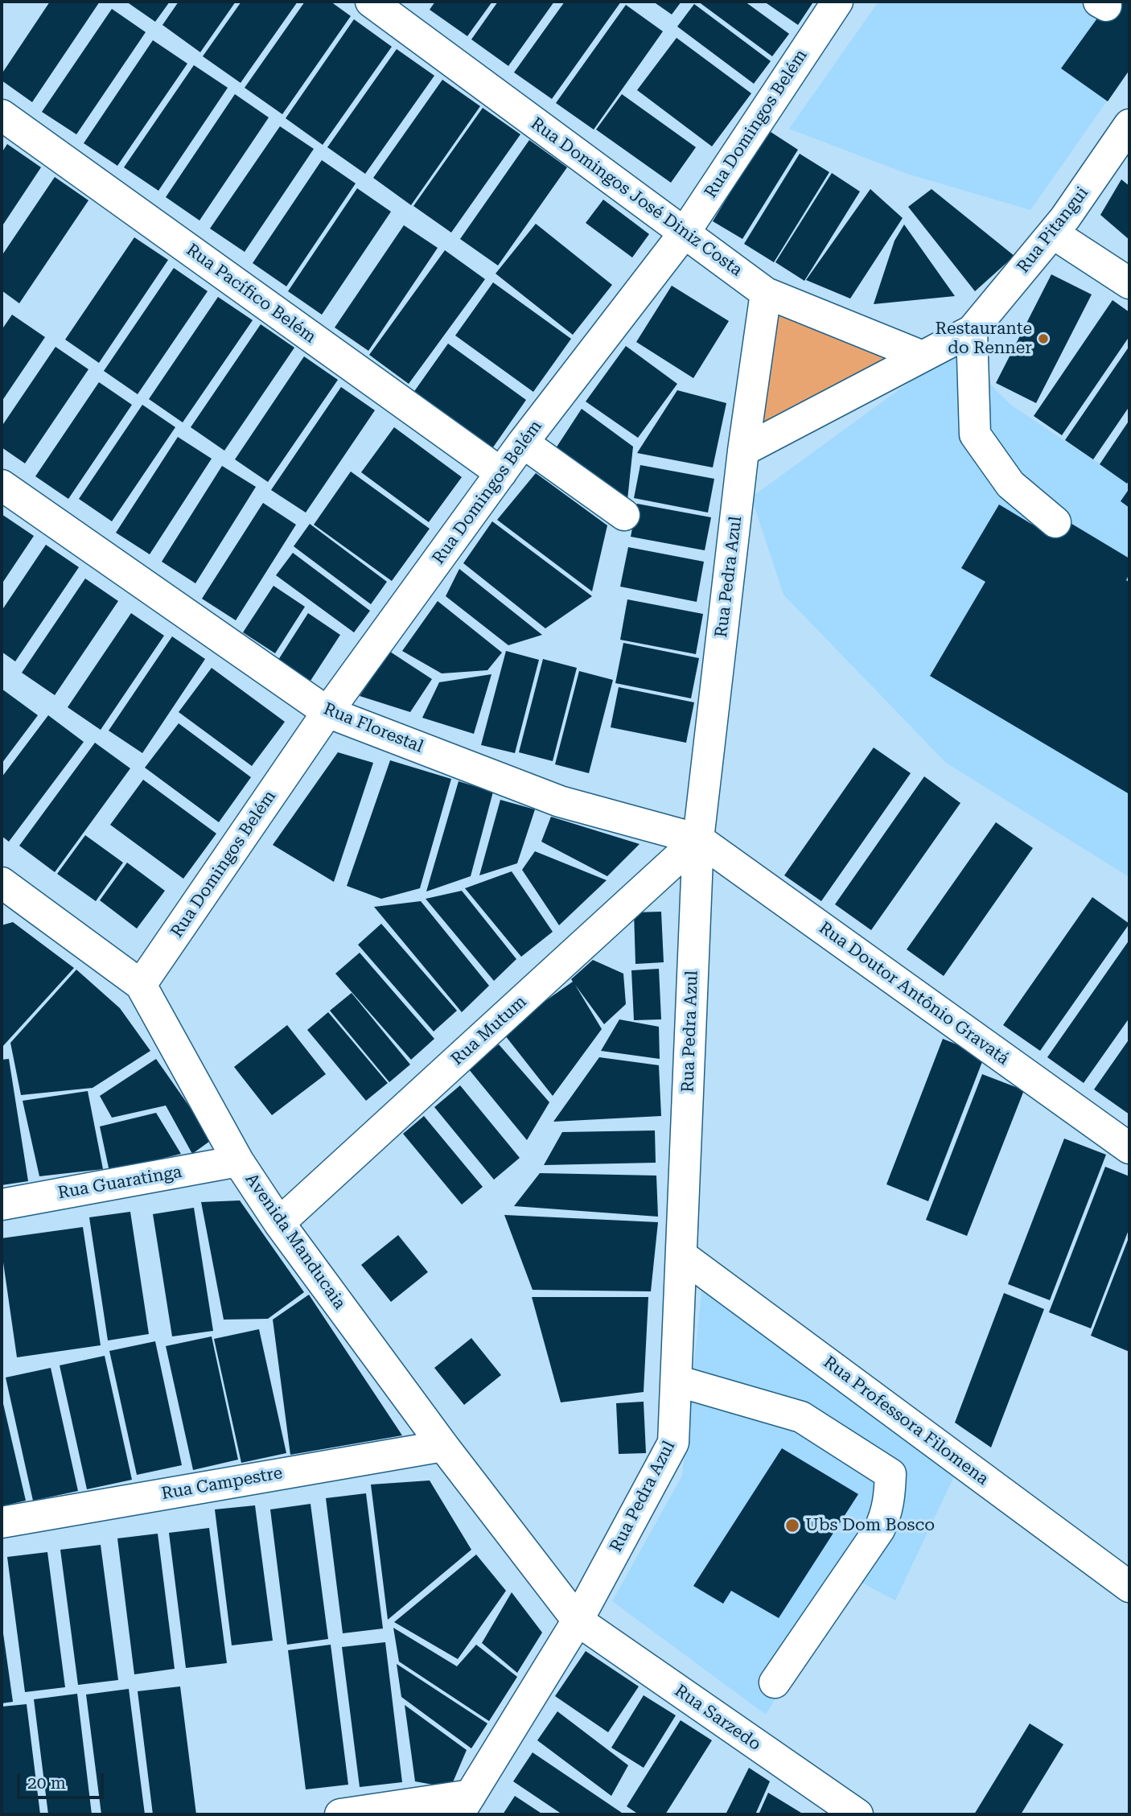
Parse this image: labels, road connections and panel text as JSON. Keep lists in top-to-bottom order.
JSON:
{
  "streets": {
    "street": [
      "Rua Domingos Belém",
      "Rua Domingos José Diniz Costa",
      "Rua Pitangui",
      "Rua Pacífico Belém",
      "Rua Pedra Azul",
      "Rua Florestal",
      "Rua Doutor Antônio Gravatá",
      "Rua Mutum",
      "Rua Guaratinga",
      "Avenida Manducaia",
      "Rua Professora Filomena",
      "Rua Campestre",
      "Rua Sarzedo"
    ]
  },
  "crossings": [
    ["Rua Domingos Belém", "Rua Domingos José Diniz Costa"],
    ["Rua Domingos Belém", "Rua Pacífico Belém"],
    ["Rua Domingos Belém", "Rua Florestal"],
    ["Rua Domingos Belém", "Avenida Manducaia"],
    ["Rua Domingos José Diniz Costa", "Rua Pedra Azul"],
    ["Rua Pedra Azul", "Rua Florestal"],
    ["Rua Pedra Azul", "Rua Doutor Antônio Gravatá"],
    ["Rua Pedra Azul", "Rua Mutum"],
    ["Rua Pedra Azul", "Avenida Manducaia"],
    ["Rua Pedra Azul", "Rua Professora Filomena"],
    ["Rua Pedra Azul", "Rua Sarzedo"],
    ["Rua Florestal", "Rua Doutor Antônio Gravatá"],
    ["Rua Florestal", "Rua Mutum"],
    ["Rua Doutor Antônio Gravatá", "Rua Mutum"],
    ["Rua Mutum", "Avenida Manducaia"],
    ["Rua Guaratinga", "Avenida Manducaia"],
    ["Avenida Manducaia", "Rua Campestre"],
    ["Avenida Manducaia", "Rua Sarzedo"]
  ],
  "places": ["Restaurante do Renner", "Ubs Dom Bosco"],
  "scale_bar": "20 m"
}
